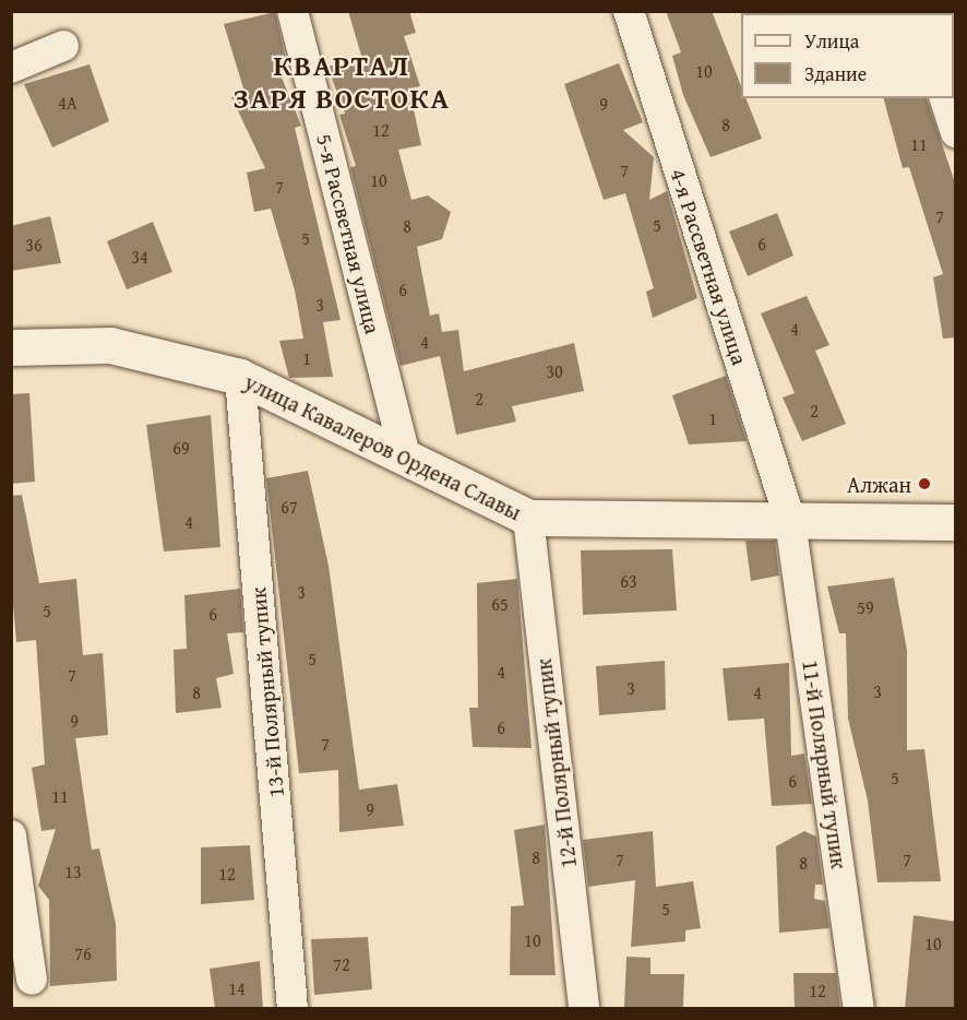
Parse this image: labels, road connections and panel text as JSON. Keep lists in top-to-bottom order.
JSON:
{
  "streets": {
    "street": [
      "5-я Рассветная улица",
      "4-я Рассветная улица",
      "улица Кавалеров Ордена Славы",
      "13-й Полярный тупик",
      "12-й Полярный тупик",
      "11-й Полярный тупик"
    ]
  },
  "crossings": [
    ["5-я Рассветная улица", "улица Кавалеров Ордена Славы"],
    ["4-я Рассветная улица", "улица Кавалеров Ордена Славы"],
    ["4-я Рассветная улица", "11-й Полярный тупик"],
    ["улица Кавалеров Ордена Славы", "13-й Полярный тупик"],
    ["улица Кавалеров Ордена Славы", "12-й Полярный тупик"],
    ["улица Кавалеров Ордена Славы", "11-й Полярный тупик"]
  ],
  "districts": ["КВАРТАЛ ЗАРЯ ВОСТОКА"],
  "places": ["Алжан"],
  "house_numbers": [
    "10",
    "4А",
    "9",
    "8",
    "12",
    "11",
    "7",
    "10",
    "7",
    "7",
    "5",
    "8",
    "5",
    "6",
    "36",
    "34",
    "6",
    "3",
    "4",
    "4",
    "1",
    "30",
    "2",
    "2",
    "1",
    "69",
    "67",
    "4",
    "63",
    "3",
    "65",
    "59",
    "5",
    "6",
    "5",
    "4",
    "7",
    "3",
    "3",
    "8",
    "4",
    "9",
    "6",
    "7",
    "5",
    "6",
    "11",
    "9",
    "8",
    "7",
    "7",
    "8",
    "13",
    "12",
    "5",
    "10",
    "10",
    "76",
    "72",
    "14",
    "12"
  ],
  "legend": ["Улица", "Здание"]
}
